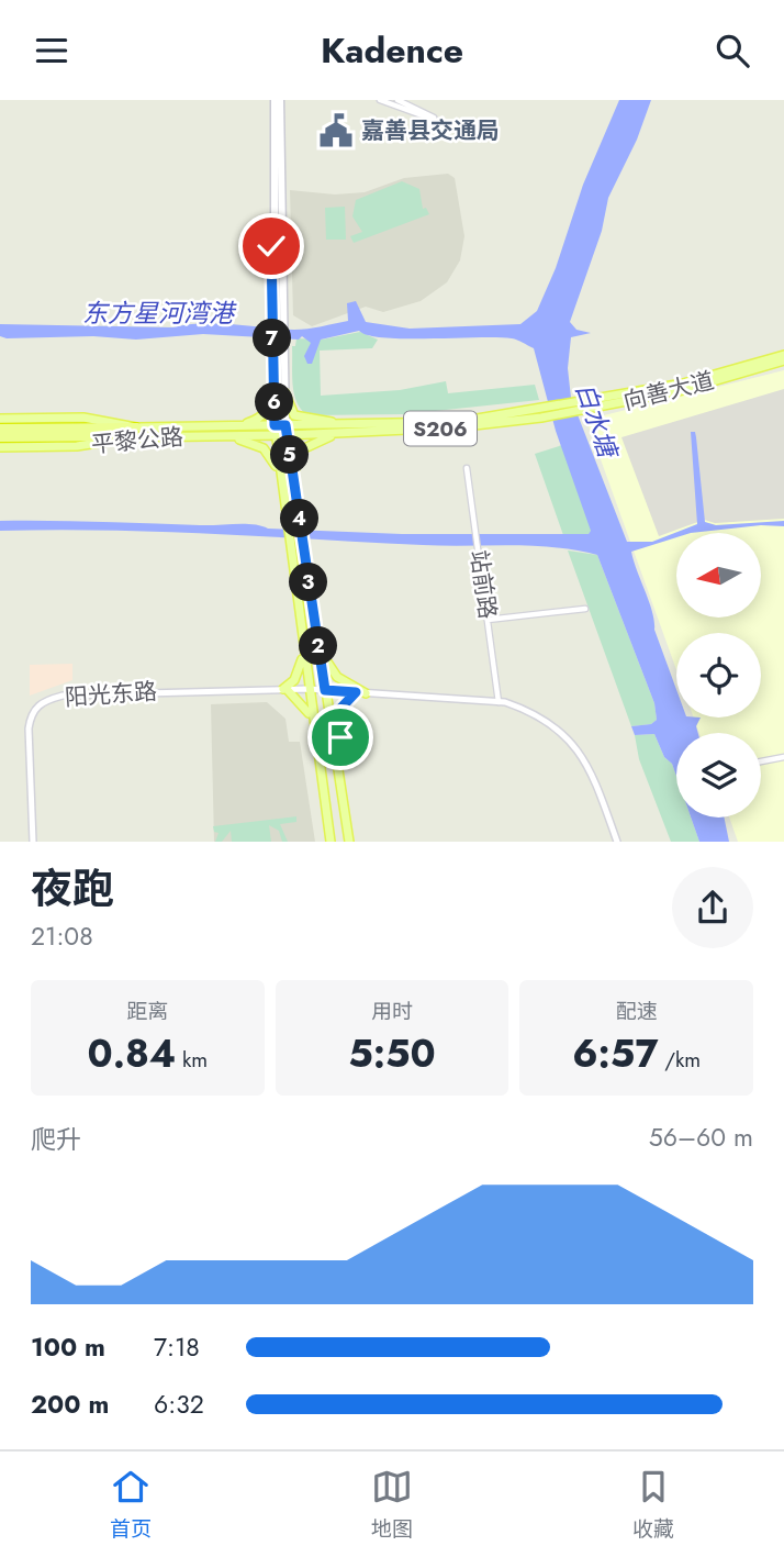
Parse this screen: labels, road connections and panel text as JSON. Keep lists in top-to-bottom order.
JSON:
{
  "streets": {
    "highway": ["S206"],
    "main road": ["向善大道", "平黎公路"],
    "street": ["站前路", "阳光东路"]
  },
  "crossings": [
    ["向善大道", "平黎公路"],
    ["S206", "平黎公路"],
    ["站前路", "阳光东路"]
  ],
  "water": ["东方星河湾港", "白水塘"],
  "places": {
    "public building": ["嘉善县交通局"]
  },
  "north": "left",
  "page": {
    "header": "Kadence",
    "pins": [
      "7",
      "6",
      "5",
      "4",
      "3",
      "2"
    ],
    "heading": ["夜跑", "21:08"],
    "stats": [
      ["距离", "0.84 km"],
      ["用时", "5:50"],
      ["配速", "6:57 /km"]
    ],
    "chart": ["爬升", "56–60 m"],
    "list": [
      {
        "name": "100 m",
        "note": "7:18"
      },
      {
        "name": "200 m",
        "note": "6:32"
      }
    ],
    "tabs": ["首页", "地图", "收藏"]
  }
}
